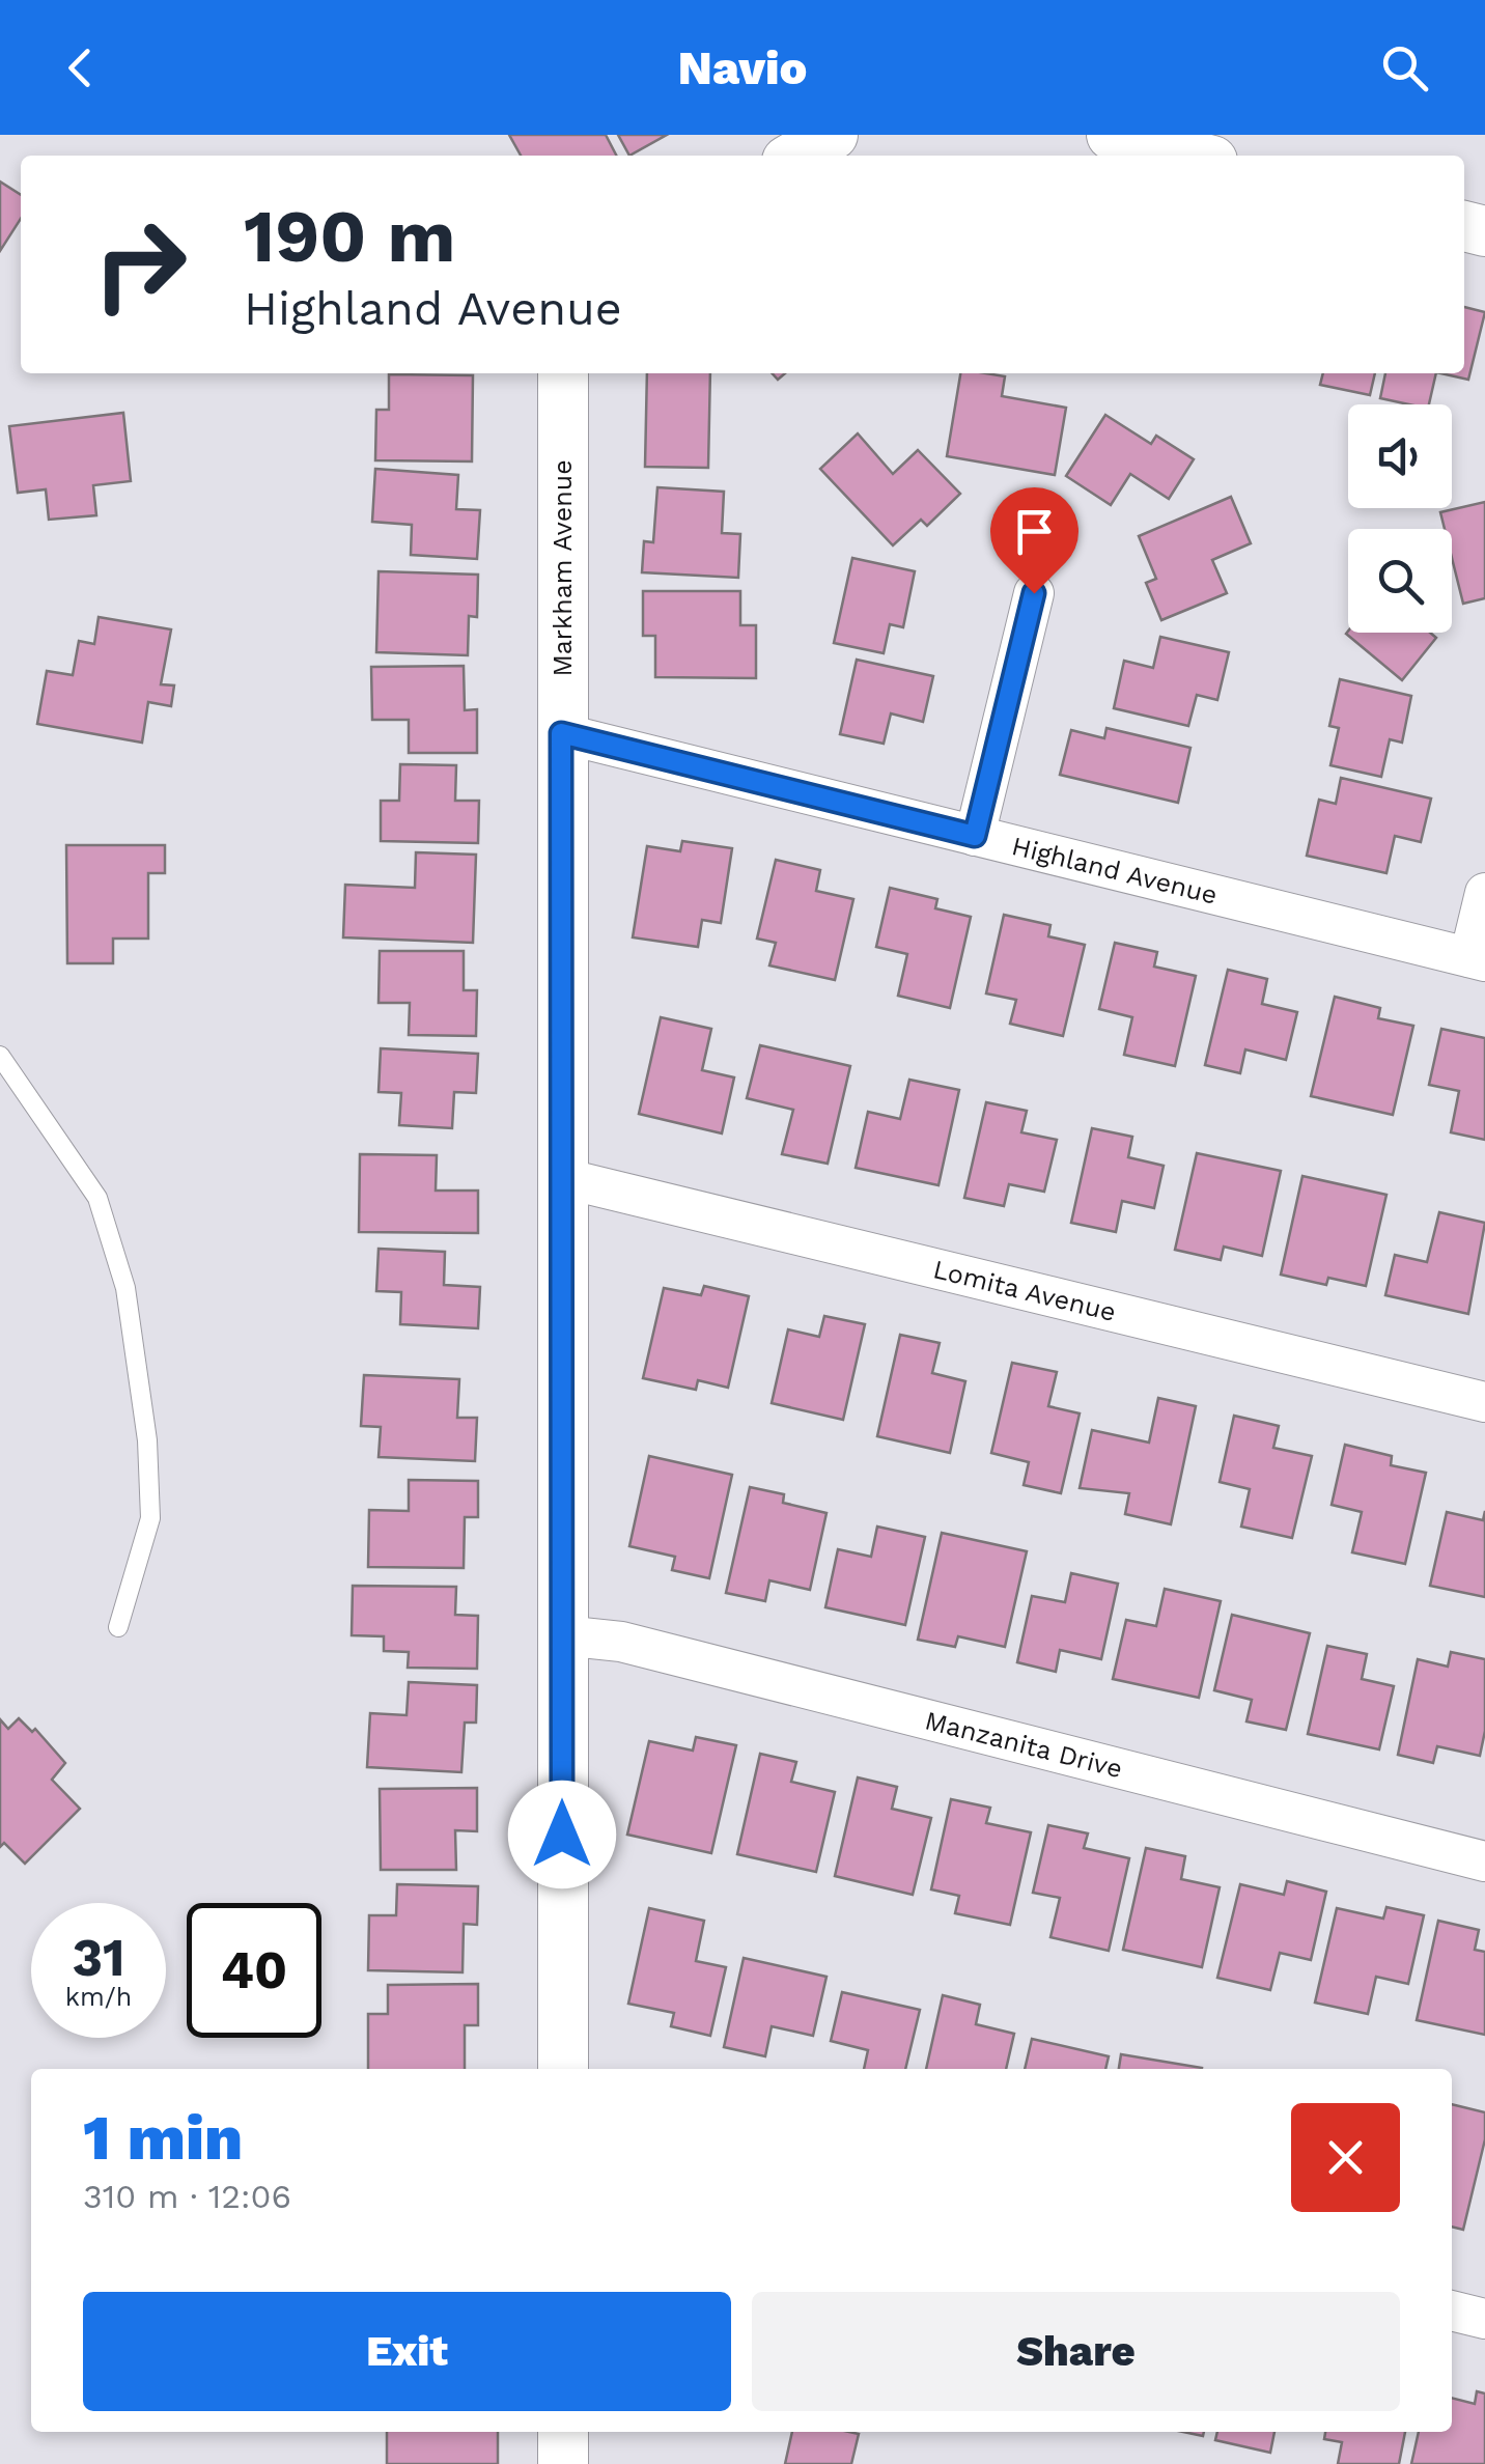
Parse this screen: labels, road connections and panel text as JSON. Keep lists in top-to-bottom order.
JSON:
{
  "streets": {
    "street": [
      "Markham Avenue",
      "Highland Avenue",
      "Lomita Avenue",
      "Manzanita Drive"
    ]
  },
  "crossings": [
    ["Markham Avenue", "Highland Avenue"],
    ["Markham Avenue", "Lomita Avenue"],
    ["Markham Avenue", "Manzanita Drive"]
  ],
  "page": {
    "header": "Navio",
    "turn": ["190 m", "Highland Avenue"],
    "speed": "31 km/h",
    "limit": "40",
    "heading": ["1 min", "310 m · 12:06"],
    "buttons": ["Exit", "Share"]
  }
}
